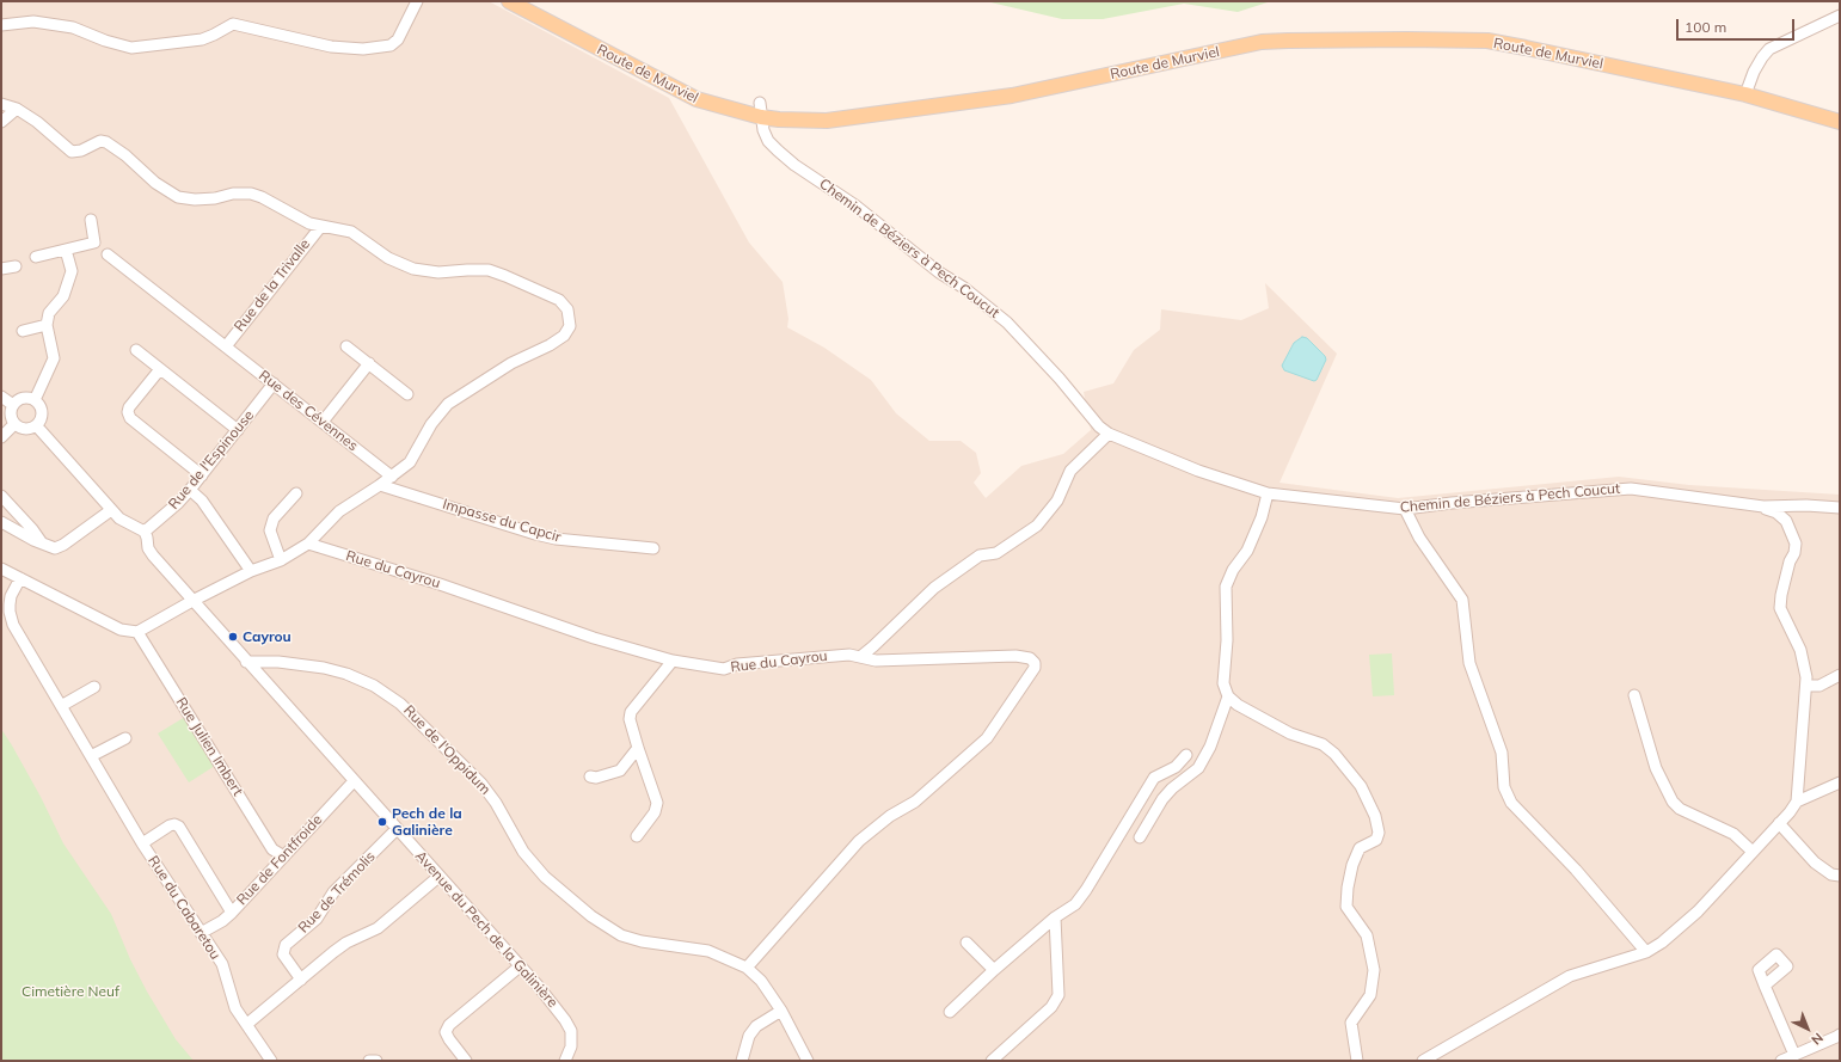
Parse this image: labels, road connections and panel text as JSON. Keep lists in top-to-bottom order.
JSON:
{
  "streets": {
    "main road": ["Route de Murviel"],
    "street": [
      "Chemin de Béziers à Pech Coucut",
      "Rue de la Trivalle",
      "Rue des Cévennes",
      "Rue de l'Espinouse",
      "Impasse du Capcir",
      "Rue du Cayrou",
      "Rue Julien Imbert",
      "Rue de l'Oppidum",
      "Rue de Fontfroide",
      "Rue de Trémolis",
      "Rue du Cabaretou",
      "Avenue du Pech de la Galinière"
    ]
  },
  "crossings": [
    ["Route de Murviel", "Chemin de Béziers à Pech Coucut"],
    ["Rue de la Trivalle", "Rue des Cévennes"],
    ["Rue des Cévennes", "Rue de l'Espinouse"],
    ["Rue de l'Espinouse", "Avenue du Pech de la Galinière"],
    ["Rue du Cayrou", "Rue de l'Oppidum"],
    ["Rue Julien Imbert", "Rue de Fontfroide"],
    ["Rue de l'Oppidum", "Avenue du Pech de la Galinière"],
    ["Rue de Fontfroide", "Rue du Cabaretou"],
    ["Rue de Fontfroide", "Avenue du Pech de la Galinière"],
    ["Rue de Trémolis", "Avenue du Pech de la Galinière"]
  ],
  "parks": ["Cimetière Neuf"],
  "places": ["Cayrou", "Pech de la Galinière"],
  "scale_bar": "100 m",
  "north": "bottom right"
}
